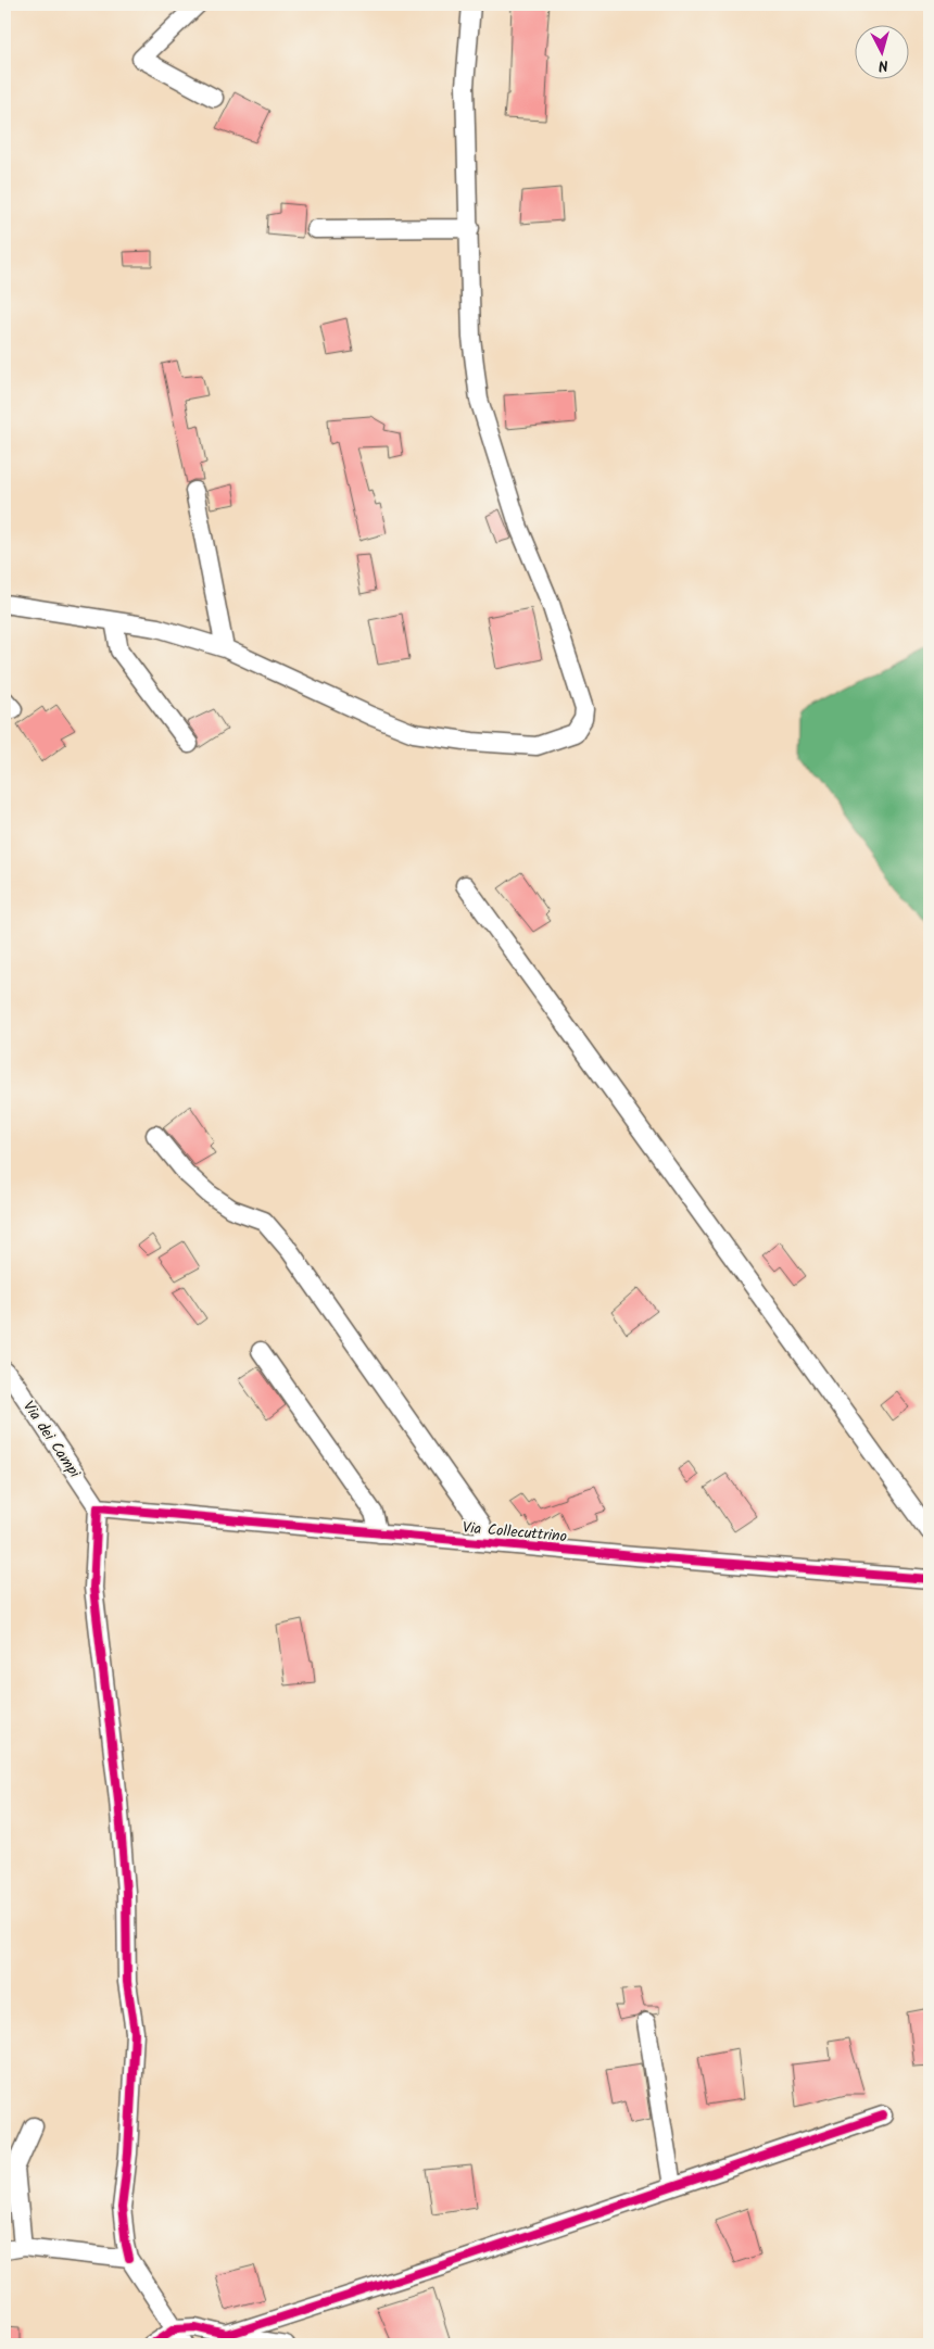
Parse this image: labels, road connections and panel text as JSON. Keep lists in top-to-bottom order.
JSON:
{
  "streets": {
    "street": ["Via dei Campi", "Via Collecuttrino"]
  },
  "crossings": [
    ["Via dei Campi", "Via Collecuttrino"]
  ],
  "north": "bottom"
}
